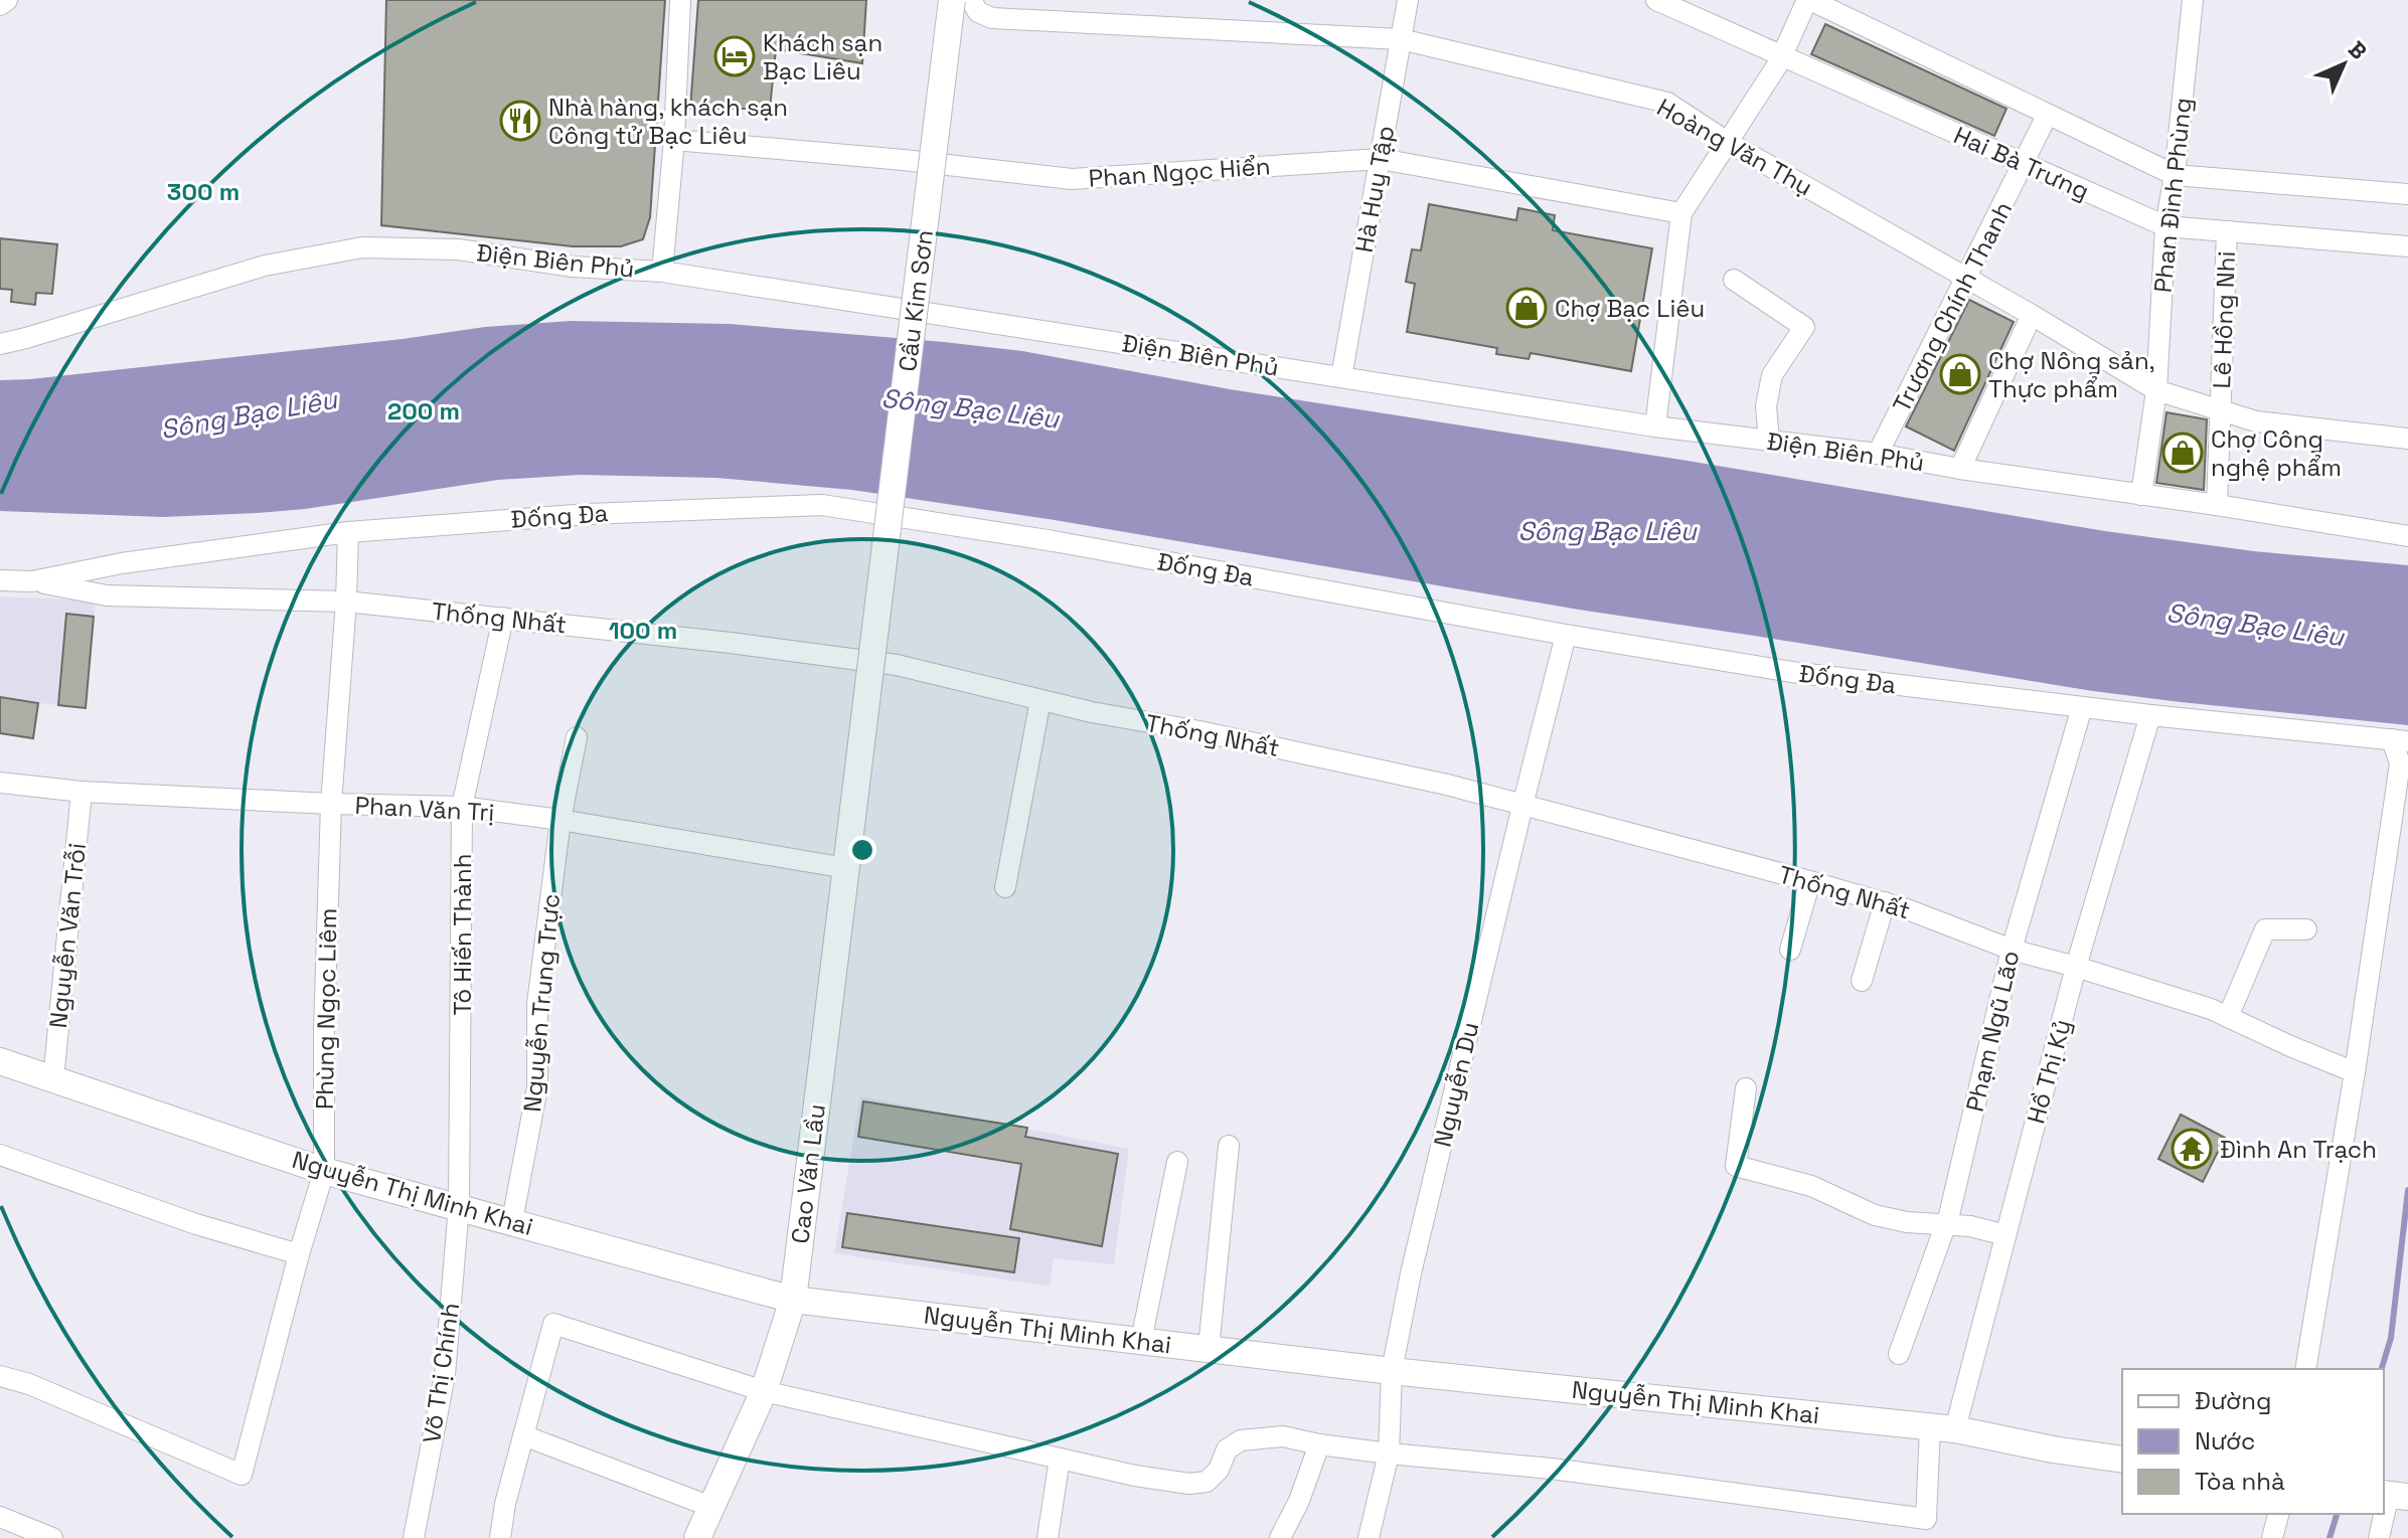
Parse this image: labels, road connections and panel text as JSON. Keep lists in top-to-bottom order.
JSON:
{
  "streets": {
    "main road": ["Cầu Kim Sơn", "Cao Văn Lầu", "Nguyễn Thị Minh Khai"],
    "street": [
      "Hoàng Văn Thụ",
      "Hai Bà Trưng",
      "Phan Ngọc Hiển",
      "Hà Huy Tập",
      "Phan Đình Phùng",
      "Điện Biên Phủ",
      "Trương Chính Thanh",
      "Lê Hồng Nhi",
      "Đống Đa",
      "Thống Nhất",
      "Phan Văn Trị",
      "Tô Hiến Thành",
      "Nguyễn Văn Trỗi",
      "Nguyễn Trung Trực",
      "Phùng Ngọc Liêm",
      "Phạm Ngũ Lão",
      "Hồ Thị Kỷ",
      "Nguyễn Du",
      "Võ Thị Chính"
    ]
  },
  "crossings": [
    ["Hoàng Văn Thụ", "Hà Huy Tập"],
    ["Hoàng Văn Thụ", "Phan Đình Phùng"],
    ["Hoàng Văn Thụ", "Trương Chính Thanh"],
    ["Hoàng Văn Thụ", "Lê Hồng Nhi"],
    ["Hai Bà Trưng", "Phan Đình Phùng"],
    ["Hai Bà Trưng", "Trương Chính Thanh"],
    ["Hai Bà Trưng", "Lê Hồng Nhi"],
    ["Phan Ngọc Hiển", "Hà Huy Tập"],
    ["Hà Huy Tập", "Điện Biên Phủ"],
    ["Phan Đình Phùng", "Điện Biên Phủ"],
    ["Điện Biên Phủ", "Trương Chính Thanh"],
    ["Điện Biên Phủ", "Lê Hồng Nhi"],
    ["Cầu Kim Sơn", "Cao Văn Lầu"],
    ["Đống Đa", "Thống Nhất"],
    ["Đống Đa", "Phùng Ngọc Liêm"],
    ["Đống Đa", "Phạm Ngũ Lão"],
    ["Đống Đa", "Hồ Thị Kỷ"],
    ["Đống Đa", "Nguyễn Du"],
    ["Thống Nhất", "Tô Hiến Thành"],
    ["Thống Nhất", "Phùng Ngọc Liêm"],
    ["Thống Nhất", "Phạm Ngũ Lão"],
    ["Thống Nhất", "Hồ Thị Kỷ"],
    ["Thống Nhất", "Nguyễn Du"],
    ["Phan Văn Trị", "Tô Hiến Thành"],
    ["Phan Văn Trị", "Nguyễn Văn Trỗi"],
    ["Phan Văn Trị", "Nguyễn Trung Trực"],
    ["Phan Văn Trị", "Phùng Ngọc Liêm"],
    ["Phan Văn Trị", "Cao Văn Lầu"],
    ["Tô Hiến Thành", "Nguyễn Thị Minh Khai"],
    ["Tô Hiến Thành", "Võ Thị Chính"],
    ["Nguyễn Văn Trỗi", "Nguyễn Thị Minh Khai"],
    ["Nguyễn Trung Trực", "Nguyễn Thị Minh Khai"],
    ["Phùng Ngọc Liêm", "Nguyễn Thị Minh Khai"],
    ["Hồ Thị Kỷ", "Nguyễn Du"],
    ["Hồ Thị Kỷ", "Nguyễn Thị Minh Khai"],
    ["Nguyễn Du", "Nguyễn Thị Minh Khai"],
    ["Cao Văn Lầu", "Nguyễn Thị Minh Khai"],
    ["Nguyễn Thị Minh Khai", "Võ Thị Chính"]
  ],
  "water": ["Sông Bạc Liêu"],
  "places": {
    "hotel": ["Khách sạn Bạc Liêu"],
    "restaurant": ["Nhà hàng, khách sạn Công tử Bạc Liêu"],
    "shop": ["Chợ Bạc Liêu", "Chợ Nông sản, Thực phẩm", "Chợ Công nghệ phẩm"],
    "temple": ["Đình An Trạch"]
  },
  "legend": ["Đường", "Nước", "Tòa nhà"],
  "north": "top right",
  "rings": ["300 m", "200 m", "100 m"]
}
